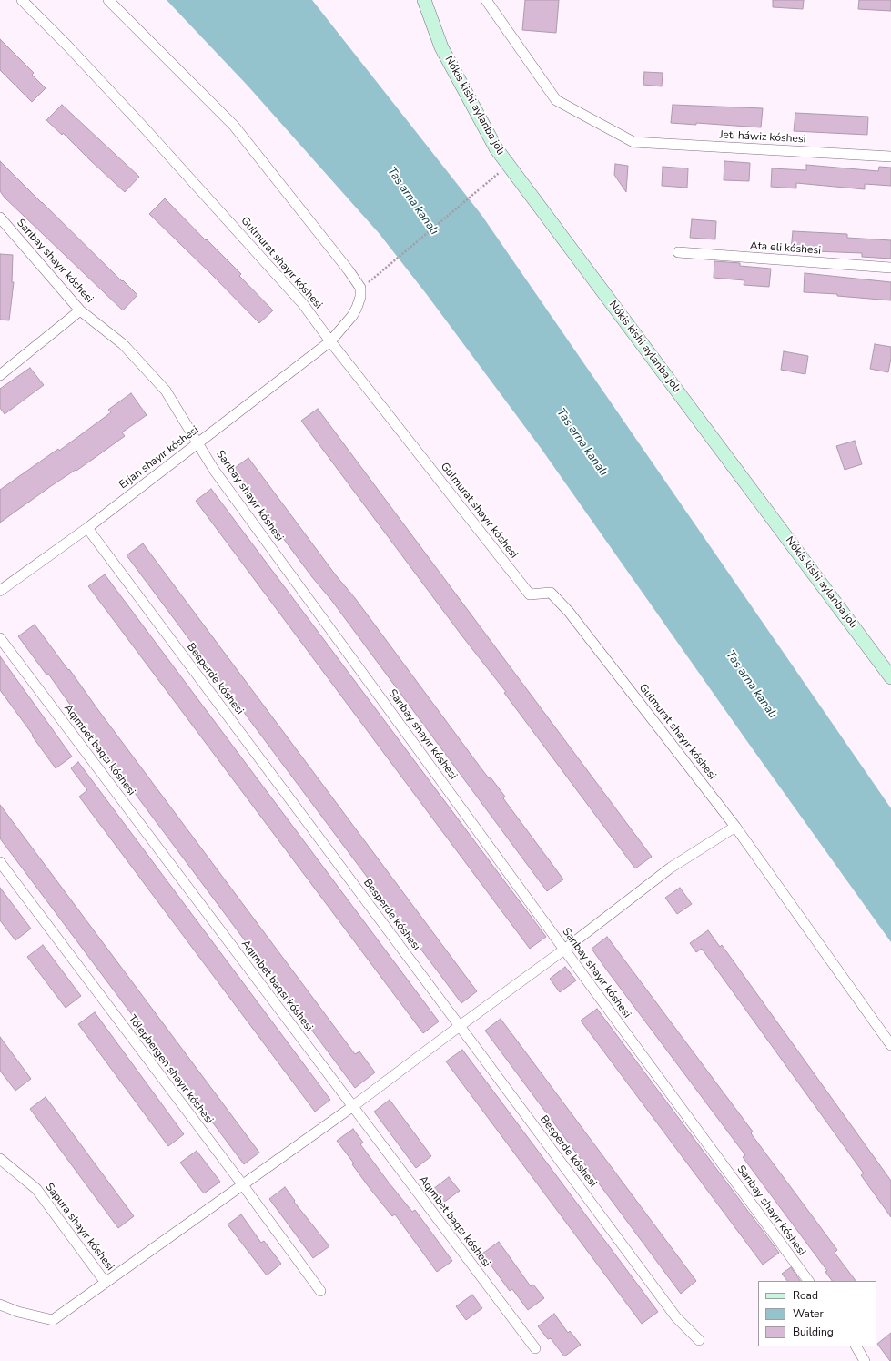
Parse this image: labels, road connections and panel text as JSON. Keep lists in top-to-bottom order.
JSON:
{
  "streets": {
    "main road": ["Nókis kishi aylanba jolı"],
    "street": [
      "Jeti háwiz kóshesi",
      "Ata eli kóshesi",
      "Sarıbay shayır kóshesi",
      "Gulmurat shayır kóshesi",
      "Erjan shayır kóshesi",
      "Besperde kóshesi",
      "Aqımbet baqsı kóshesi",
      "Tólepbergen shayır kóshesi",
      "Sapura shayır kóshesi"
    ]
  },
  "crossings": [
    ["Sarıbay shayır kóshesi", "Erjan shayır kóshesi"],
    ["Gulmurat shayır kóshesi", "Erjan shayır kóshesi"],
    ["Erjan shayır kóshesi", "Besperde kóshesi"]
  ],
  "water": ["Tas arna kanalı"],
  "legend": ["Road", "Water", "Building"]
}
